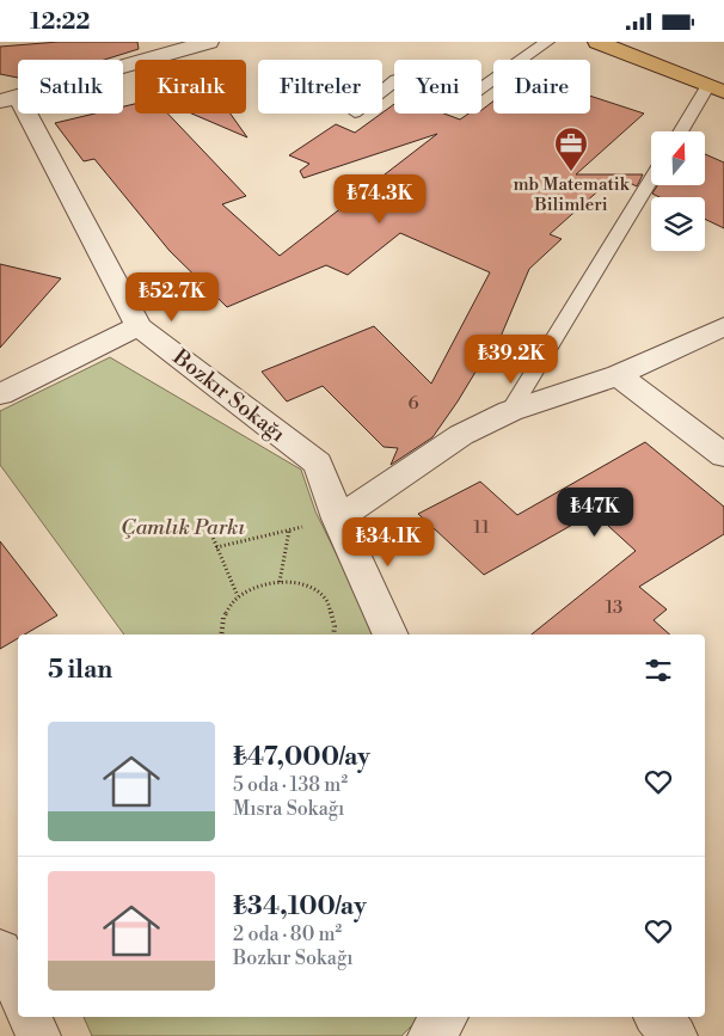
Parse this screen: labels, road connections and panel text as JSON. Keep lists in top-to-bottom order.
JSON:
{
  "streets": {
    "street": ["Bozkır Sokağı"]
  },
  "parks": ["Çamlık Parkı"],
  "places": {
    "office": ["mb Matematik Bilimleri"]
  },
  "house_numbers": ["6", "11", "13"],
  "north": "top",
  "page": {
    "status": "12:22",
    "chip": [
      "Satılık",
      "Kiralık",
      "Filtreler",
      "Yeni",
      "Daire"
    ],
    "price": [
      "₺74.3K",
      "₺52.7K",
      "₺39.2K",
      "₺47K",
      "₺34.1K"
    ],
    "heading": "5 ilan",
    "list": [
      {
        "name": "₺47,000/ay",
        "note": "5 oda · 138 m² · Mısra Sokağı"
      },
      {
        "name": "₺34,100/ay",
        "note": "2 oda · 80 m² · Bozkır Sokağı"
      }
    ]
  }
}
